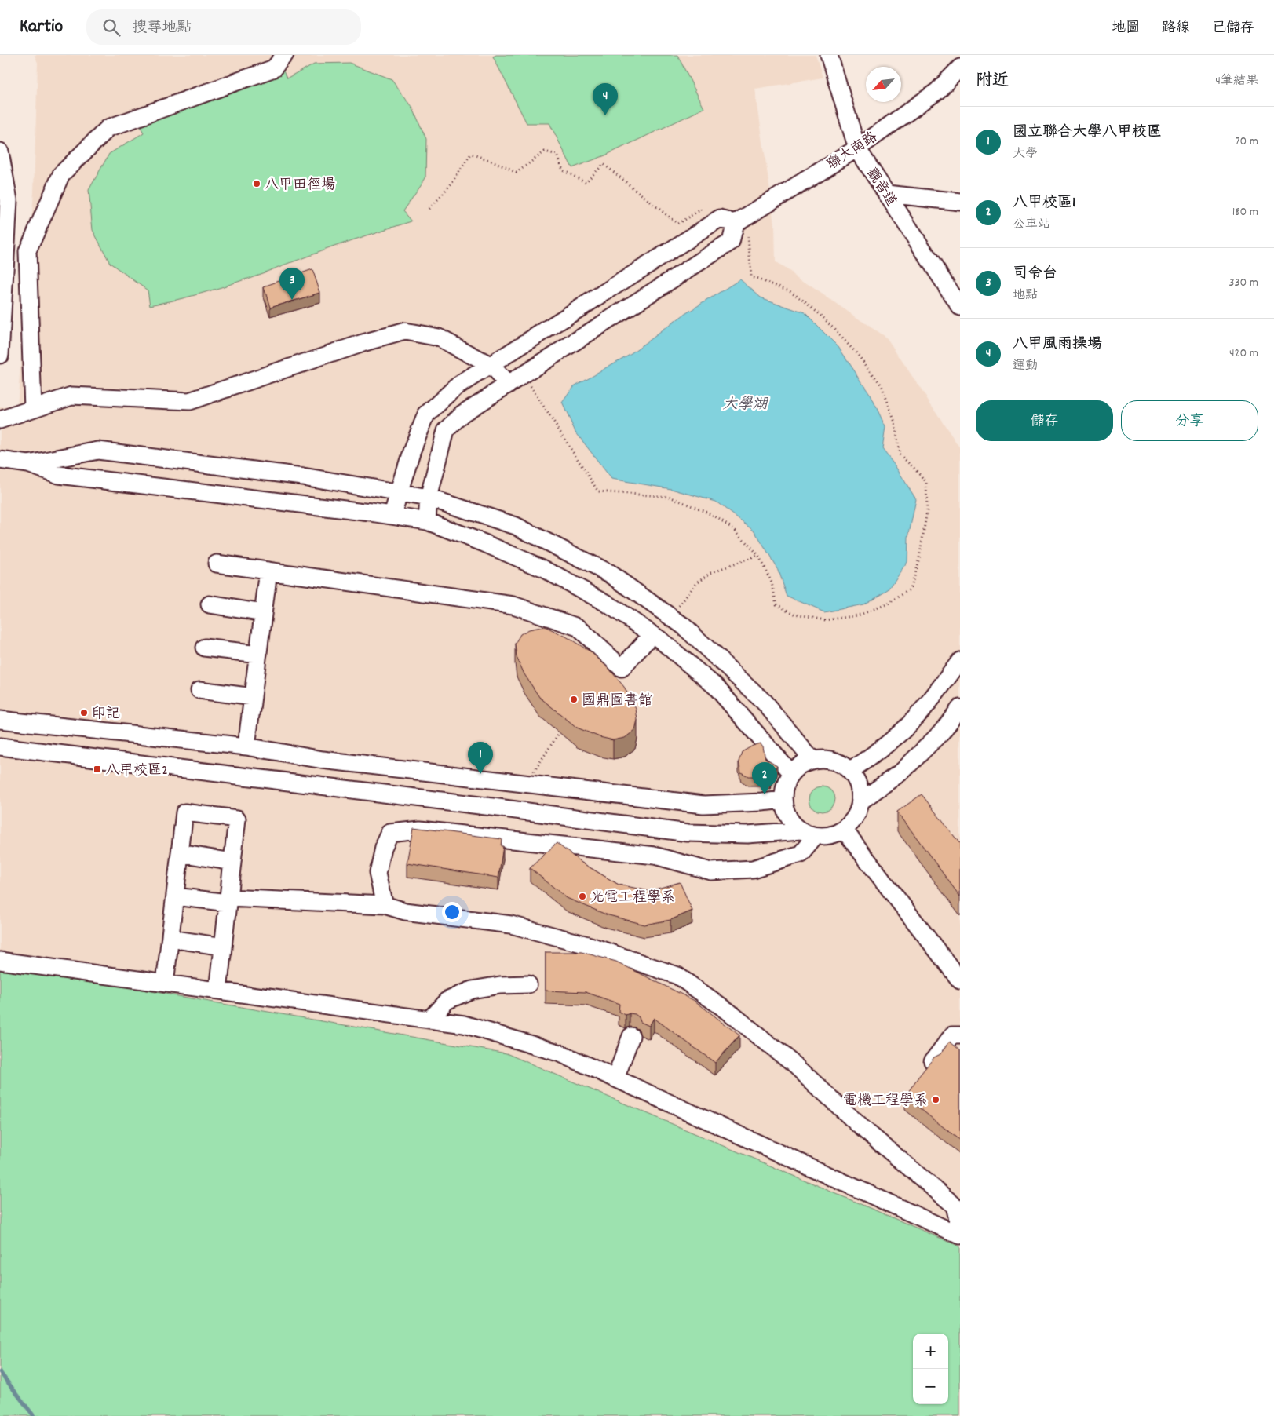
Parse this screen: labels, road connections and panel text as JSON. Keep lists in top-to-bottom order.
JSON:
{
  "streets": {
    "street": ["聯大南路", "觀音道"]
  },
  "crossings": [
    ["聯大南路", "觀音道"]
  ],
  "water": ["大學湖"],
  "places": {
    "other": [
      "八甲田徑場",
      "國鼎圖書館",
      "印記",
      "光電工程學系",
      "電機工程學系"
    ],
    "transit": ["八甲校區2"]
  },
  "north": "bottom left",
  "page": {
    "header": "Kartio",
    "search": "搜尋地點",
    "nav": ["地圖", "路線", "已儲存"],
    "heading": ["附近", "4筆結果"],
    "pins": [
      "4",
      "3",
      "1",
      "2"
    ],
    "list": [
      {
        "mark": "1",
        "name": "國立聯合大學八甲校區",
        "note": "大學",
        "value": "70 m"
      },
      {
        "mark": "2",
        "name": "八甲校區1",
        "note": "公車站",
        "value": "180 m"
      },
      {
        "mark": "3",
        "name": "司令台",
        "note": "地點",
        "value": "330 m"
      },
      {
        "mark": "4",
        "name": "八甲風雨操場",
        "note": "運動",
        "value": "420 m"
      }
    ],
    "buttons": ["儲存", "分享"],
    "map_buttons": ["+", "−"]
  }
}
